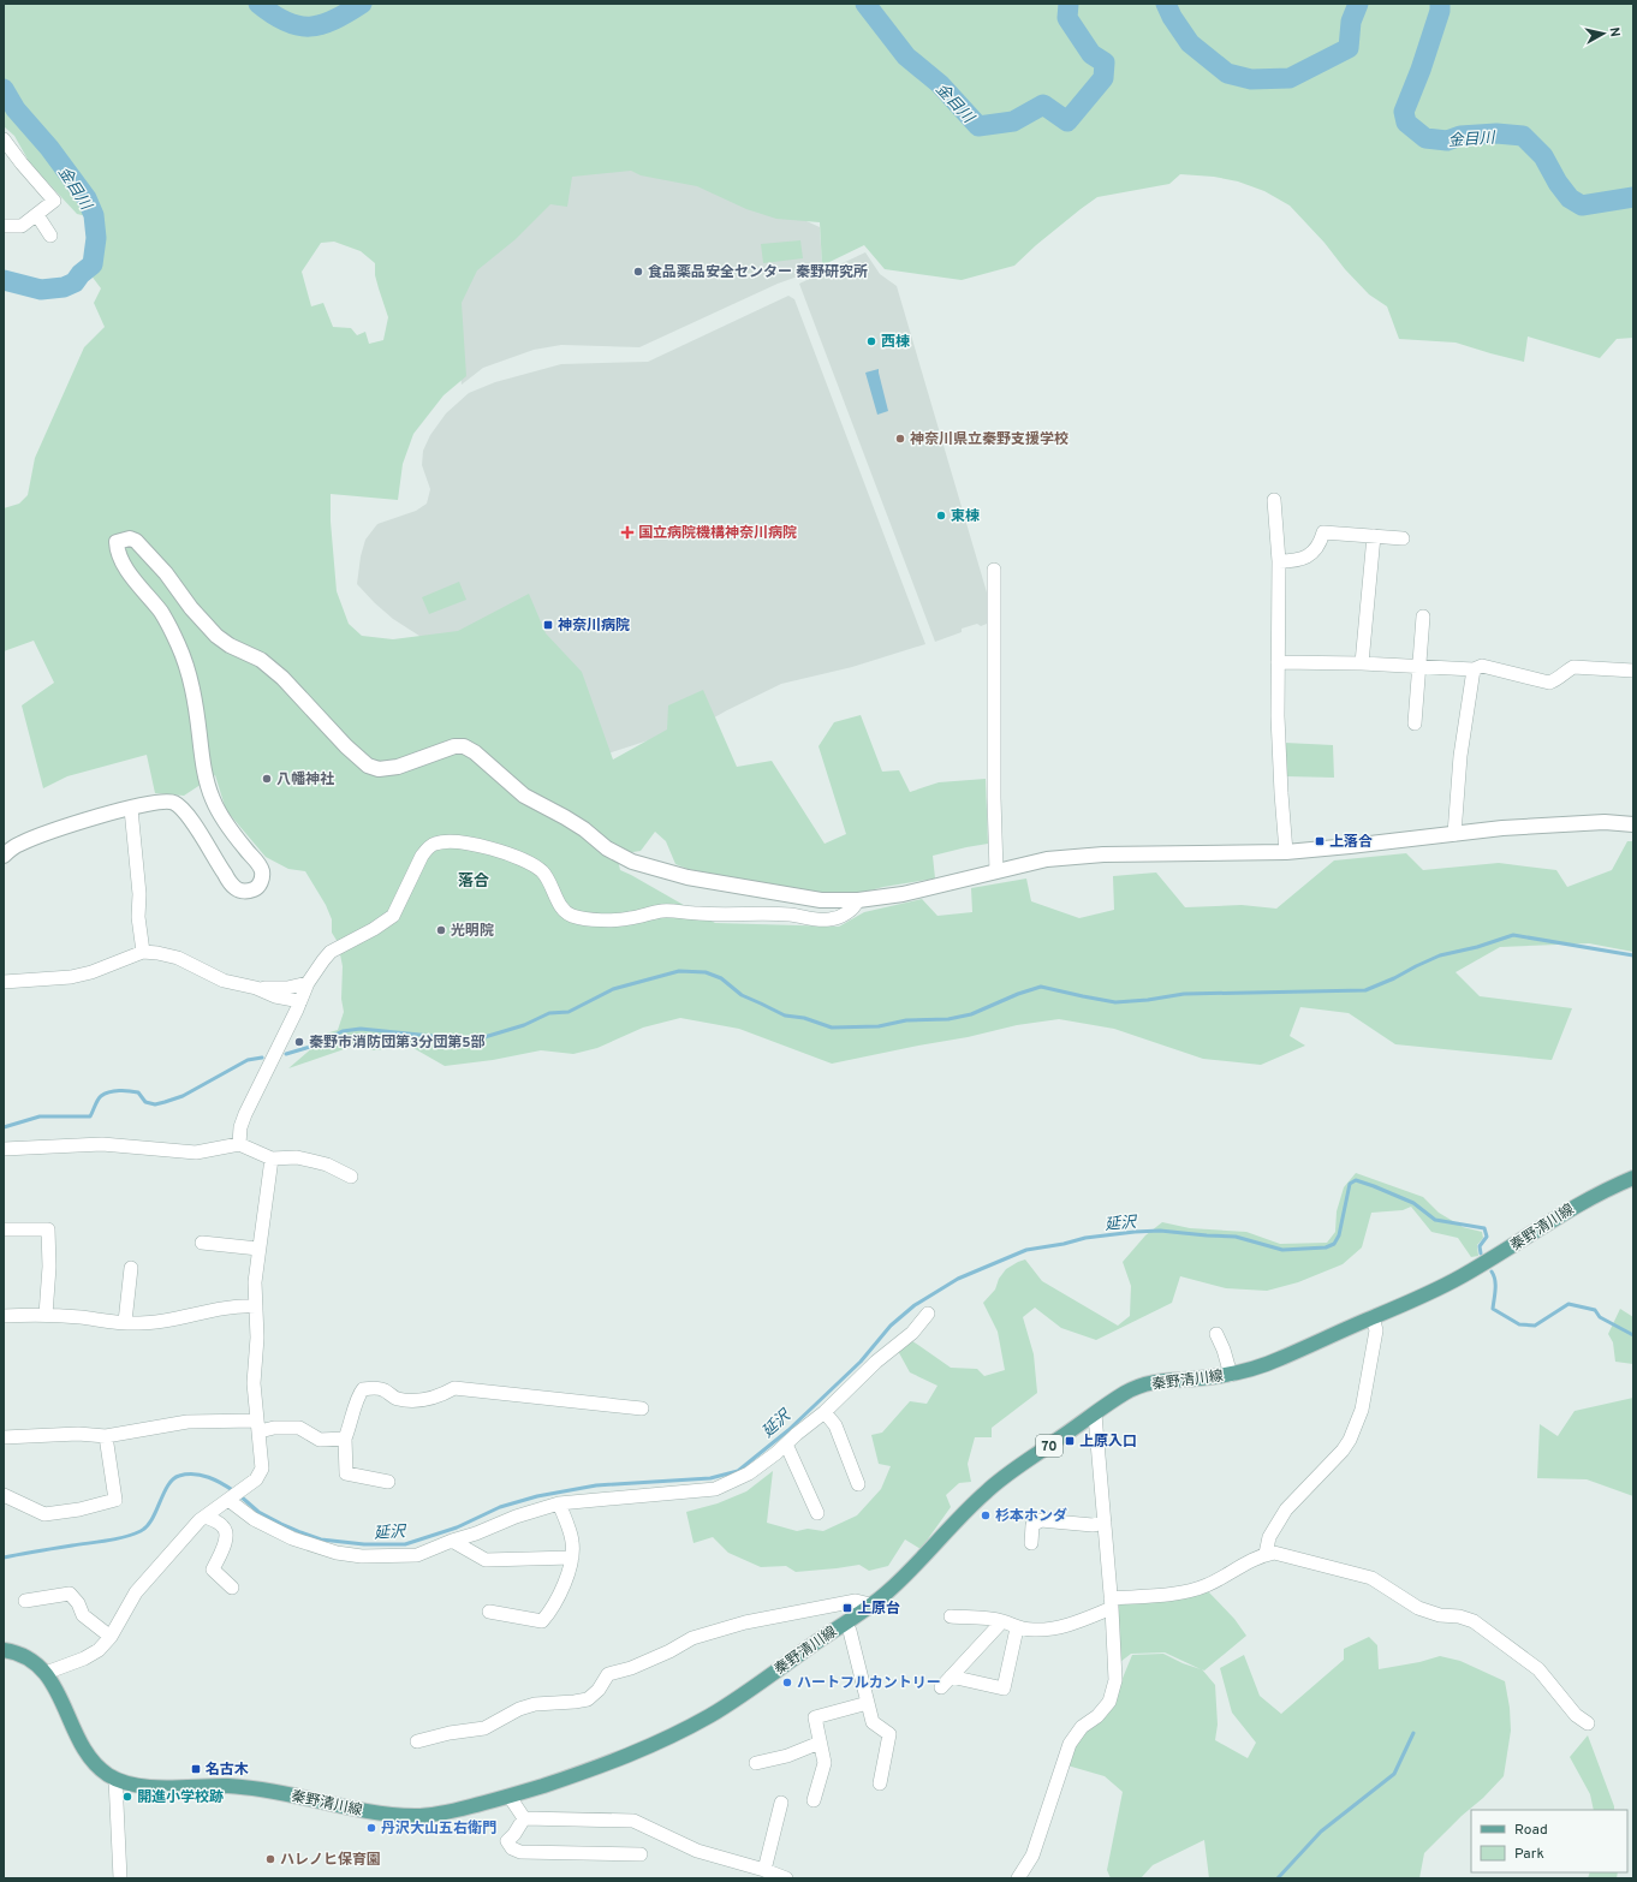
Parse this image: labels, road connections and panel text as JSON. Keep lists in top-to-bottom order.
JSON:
{
  "streets": {
    "main road": ["秦野清川線", "70"]
  },
  "districts": ["落合"],
  "water": ["金目川", "延沢"],
  "places": {
    "other": [
      "食品薬品安全センター 秦野研究所",
      "西棟",
      "神奈川県立秦野支援学校",
      "東棟",
      "八幡神社",
      "光明院",
      "秦野市消防団第3分団第5部",
      "杉本ホンダ",
      "ハートフルカントリー",
      "開進小学校跡",
      "丹沢大山五右衛門",
      "ハレノヒ保育園"
    ],
    "health": ["国立病院機構神奈川病院"],
    "transit": [
      "神奈川病院",
      "上落合",
      "上原入口",
      "上原台",
      "名古木"
    ]
  },
  "legend": ["Road", "Park"],
  "north": "right"
}
